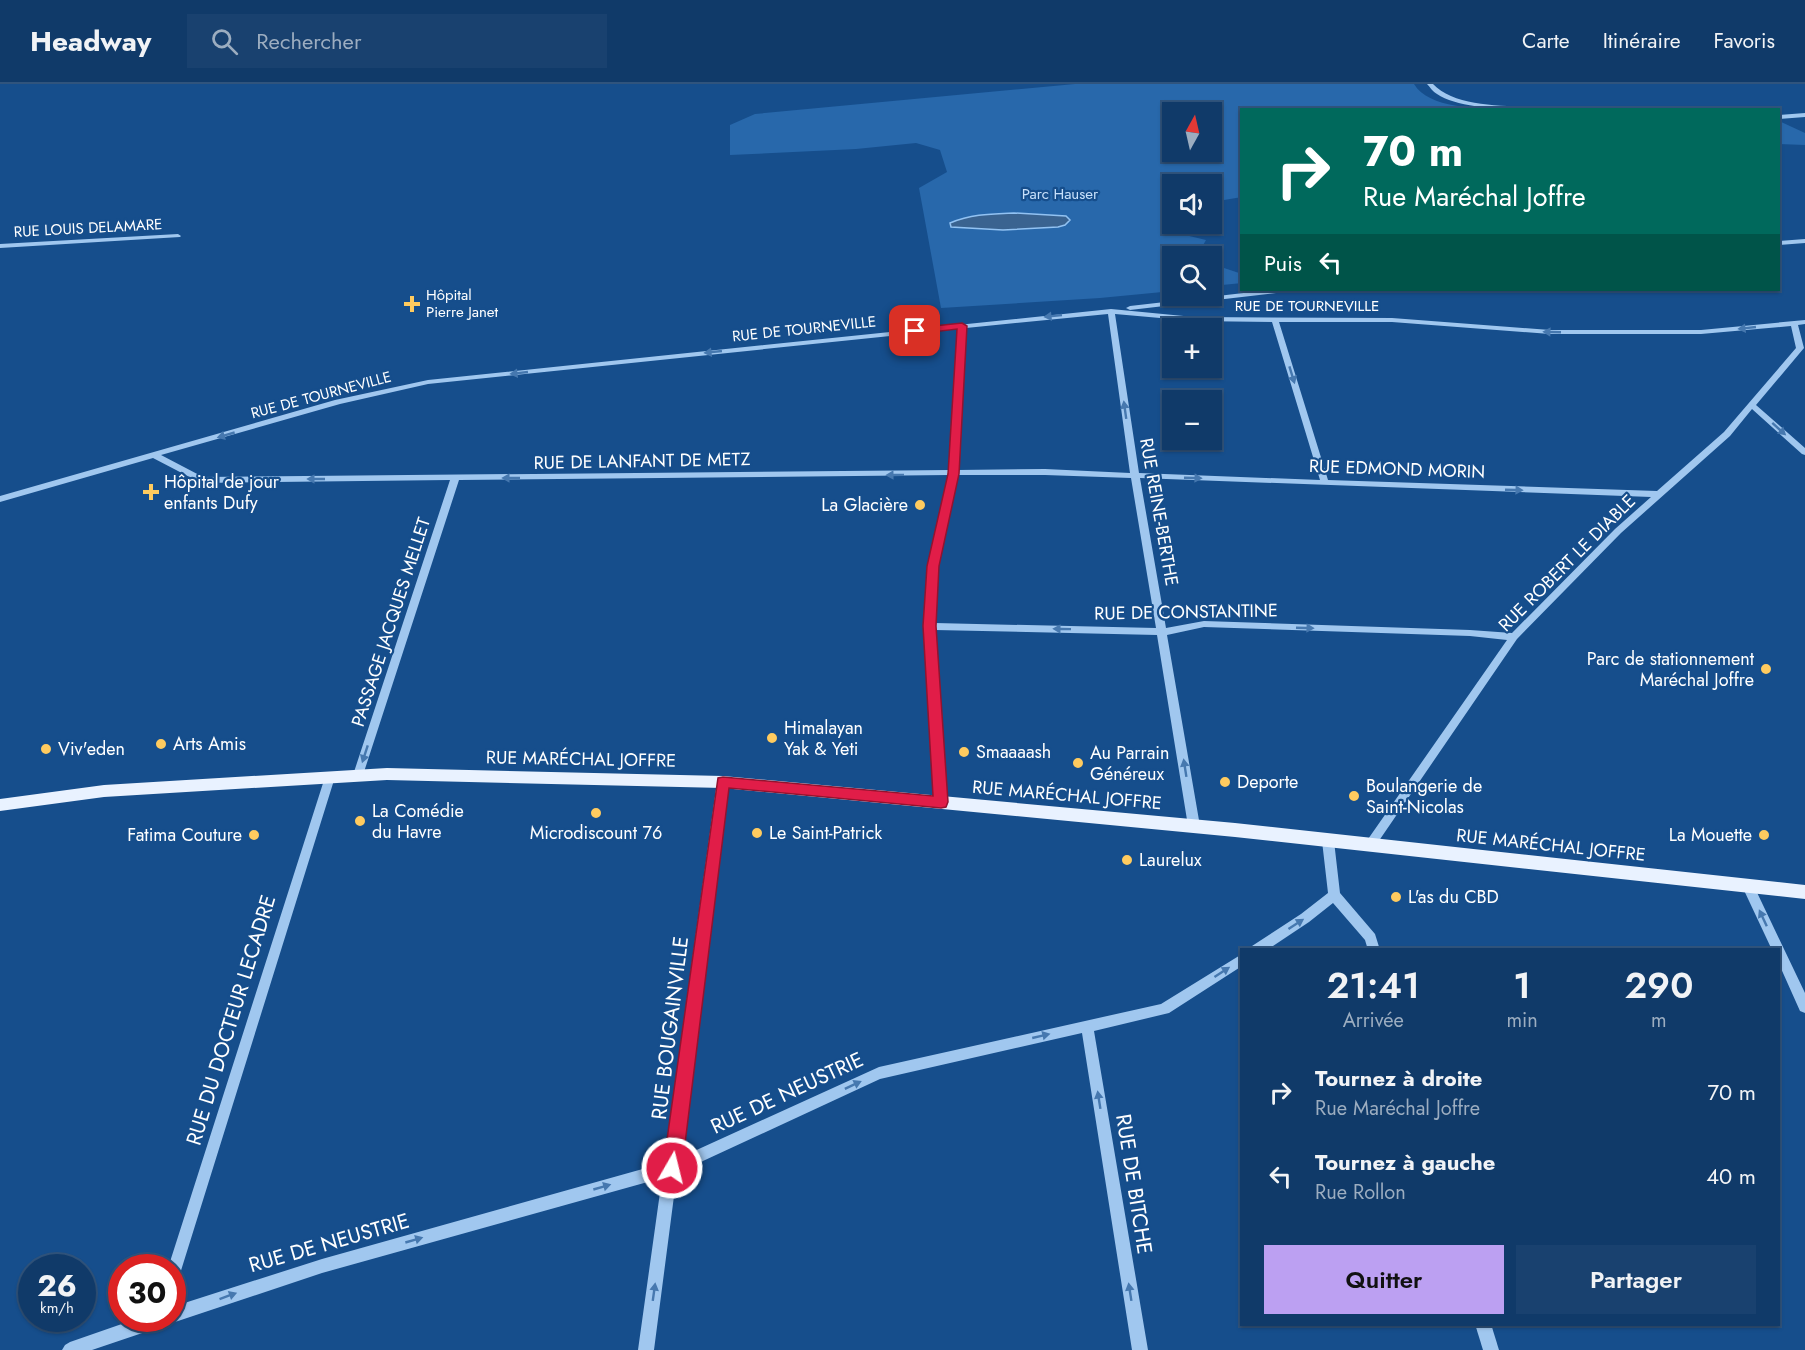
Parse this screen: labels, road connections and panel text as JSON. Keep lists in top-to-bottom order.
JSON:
{
  "streets": {
    "main road": ["RUE MARÉCHAL JOFFRE"],
    "street": [
      "RUE LOUIS DELAMARE",
      "RUE DE TOURNEVILLE",
      "RUE DE LANFANT DE METZ",
      "RUE EDMOND MORIN",
      "RUE REINE-BERTHE",
      "RUE ROBERT LE DIABLE",
      "RUE DE CONSTANTINE",
      "PASSAGE JACQUES MELLET",
      "RUE DU DOCTEUR LECADRE",
      "RUE BOUGAINVILLE",
      "RUE DE NEUSTRIE",
      "RUE DE BITCHE"
    ]
  },
  "crossings": [
    ["RUE DE TOURNEVILLE", "RUE DE LANFANT DE METZ"],
    ["RUE DE TOURNEVILLE", "RUE REINE-BERTHE"],
    ["RUE DE TOURNEVILLE", "RUE ROBERT LE DIABLE"],
    ["RUE DE LANFANT DE METZ", "RUE EDMOND MORIN"],
    ["RUE DE LANFANT DE METZ", "RUE REINE-BERTHE"],
    ["RUE DE LANFANT DE METZ", "PASSAGE JACQUES MELLET"],
    ["RUE EDMOND MORIN", "RUE REINE-BERTHE"],
    ["RUE EDMOND MORIN", "RUE ROBERT LE DIABLE"],
    ["RUE REINE-BERTHE", "RUE DE CONSTANTINE"],
    ["RUE REINE-BERTHE", "RUE MARÉCHAL JOFFRE"],
    ["RUE ROBERT LE DIABLE", "RUE DE CONSTANTINE"],
    ["RUE ROBERT LE DIABLE", "RUE MARÉCHAL JOFFRE"],
    ["PASSAGE JACQUES MELLET", "RUE MARÉCHAL JOFFRE"],
    ["RUE MARÉCHAL JOFFRE", "RUE DU DOCTEUR LECADRE"],
    ["RUE MARÉCHAL JOFFRE", "RUE BOUGAINVILLE"],
    ["RUE BOUGAINVILLE", "RUE DE NEUSTRIE"],
    ["RUE DE NEUSTRIE", "RUE DE BITCHE"]
  ],
  "one_way": [
    "RUE DE TOURNEVILLE",
    "RUE DE LANFANT DE METZ",
    "RUE EDMOND MORIN",
    "RUE REINE-BERTHE",
    "PASSAGE JACQUES MELLET",
    "RUE DE NEUSTRIE",
    "RUE DE BITCHE"
  ],
  "parks": ["Parc Hauser"],
  "places": {
    "health": ["Hôpital Pierre Janet", "Hôpital de jour enfants Dufy"],
    "other": [
      "La Glacière",
      "Parc de stationnement Maréchal Joffre",
      "Himalayan Yak & Yeti",
      "Arts Amis",
      "Viv'eden",
      "Smaaaash",
      "Au Parrain Généreux",
      "Deporte",
      "Boulangerie de Saint-Nicolas",
      "Microdiscount 76",
      "La Comédie du Havre",
      "Le Saint-Patrick",
      "Fatima Couture",
      "La Mouette",
      "Laurelux",
      "L'as du CBD"
    ]
  },
  "north": "top",
  "page": {
    "header": "Headway",
    "search": "Rechercher",
    "nav": ["Carte", "Itinéraire", "Favoris"],
    "map_buttons": ["+", "−"],
    "turn": ["70 m", "Rue Maréchal Joffre"],
    "then": "Puis",
    "eta": [
      "21:41",
      "Arrivée",
      "1",
      "min",
      "290",
      "m"
    ],
    "list": [
      {
        "name": "Tournez à droite",
        "note": "Rue Maréchal Joffre",
        "value": "70 m"
      },
      {
        "name": "Tournez à gauche",
        "note": "Rue Rollon",
        "value": "40 m"
      }
    ],
    "buttons": ["Quitter", "Partager"],
    "speed": "26 km/h",
    "limit": "30"
  }
}
